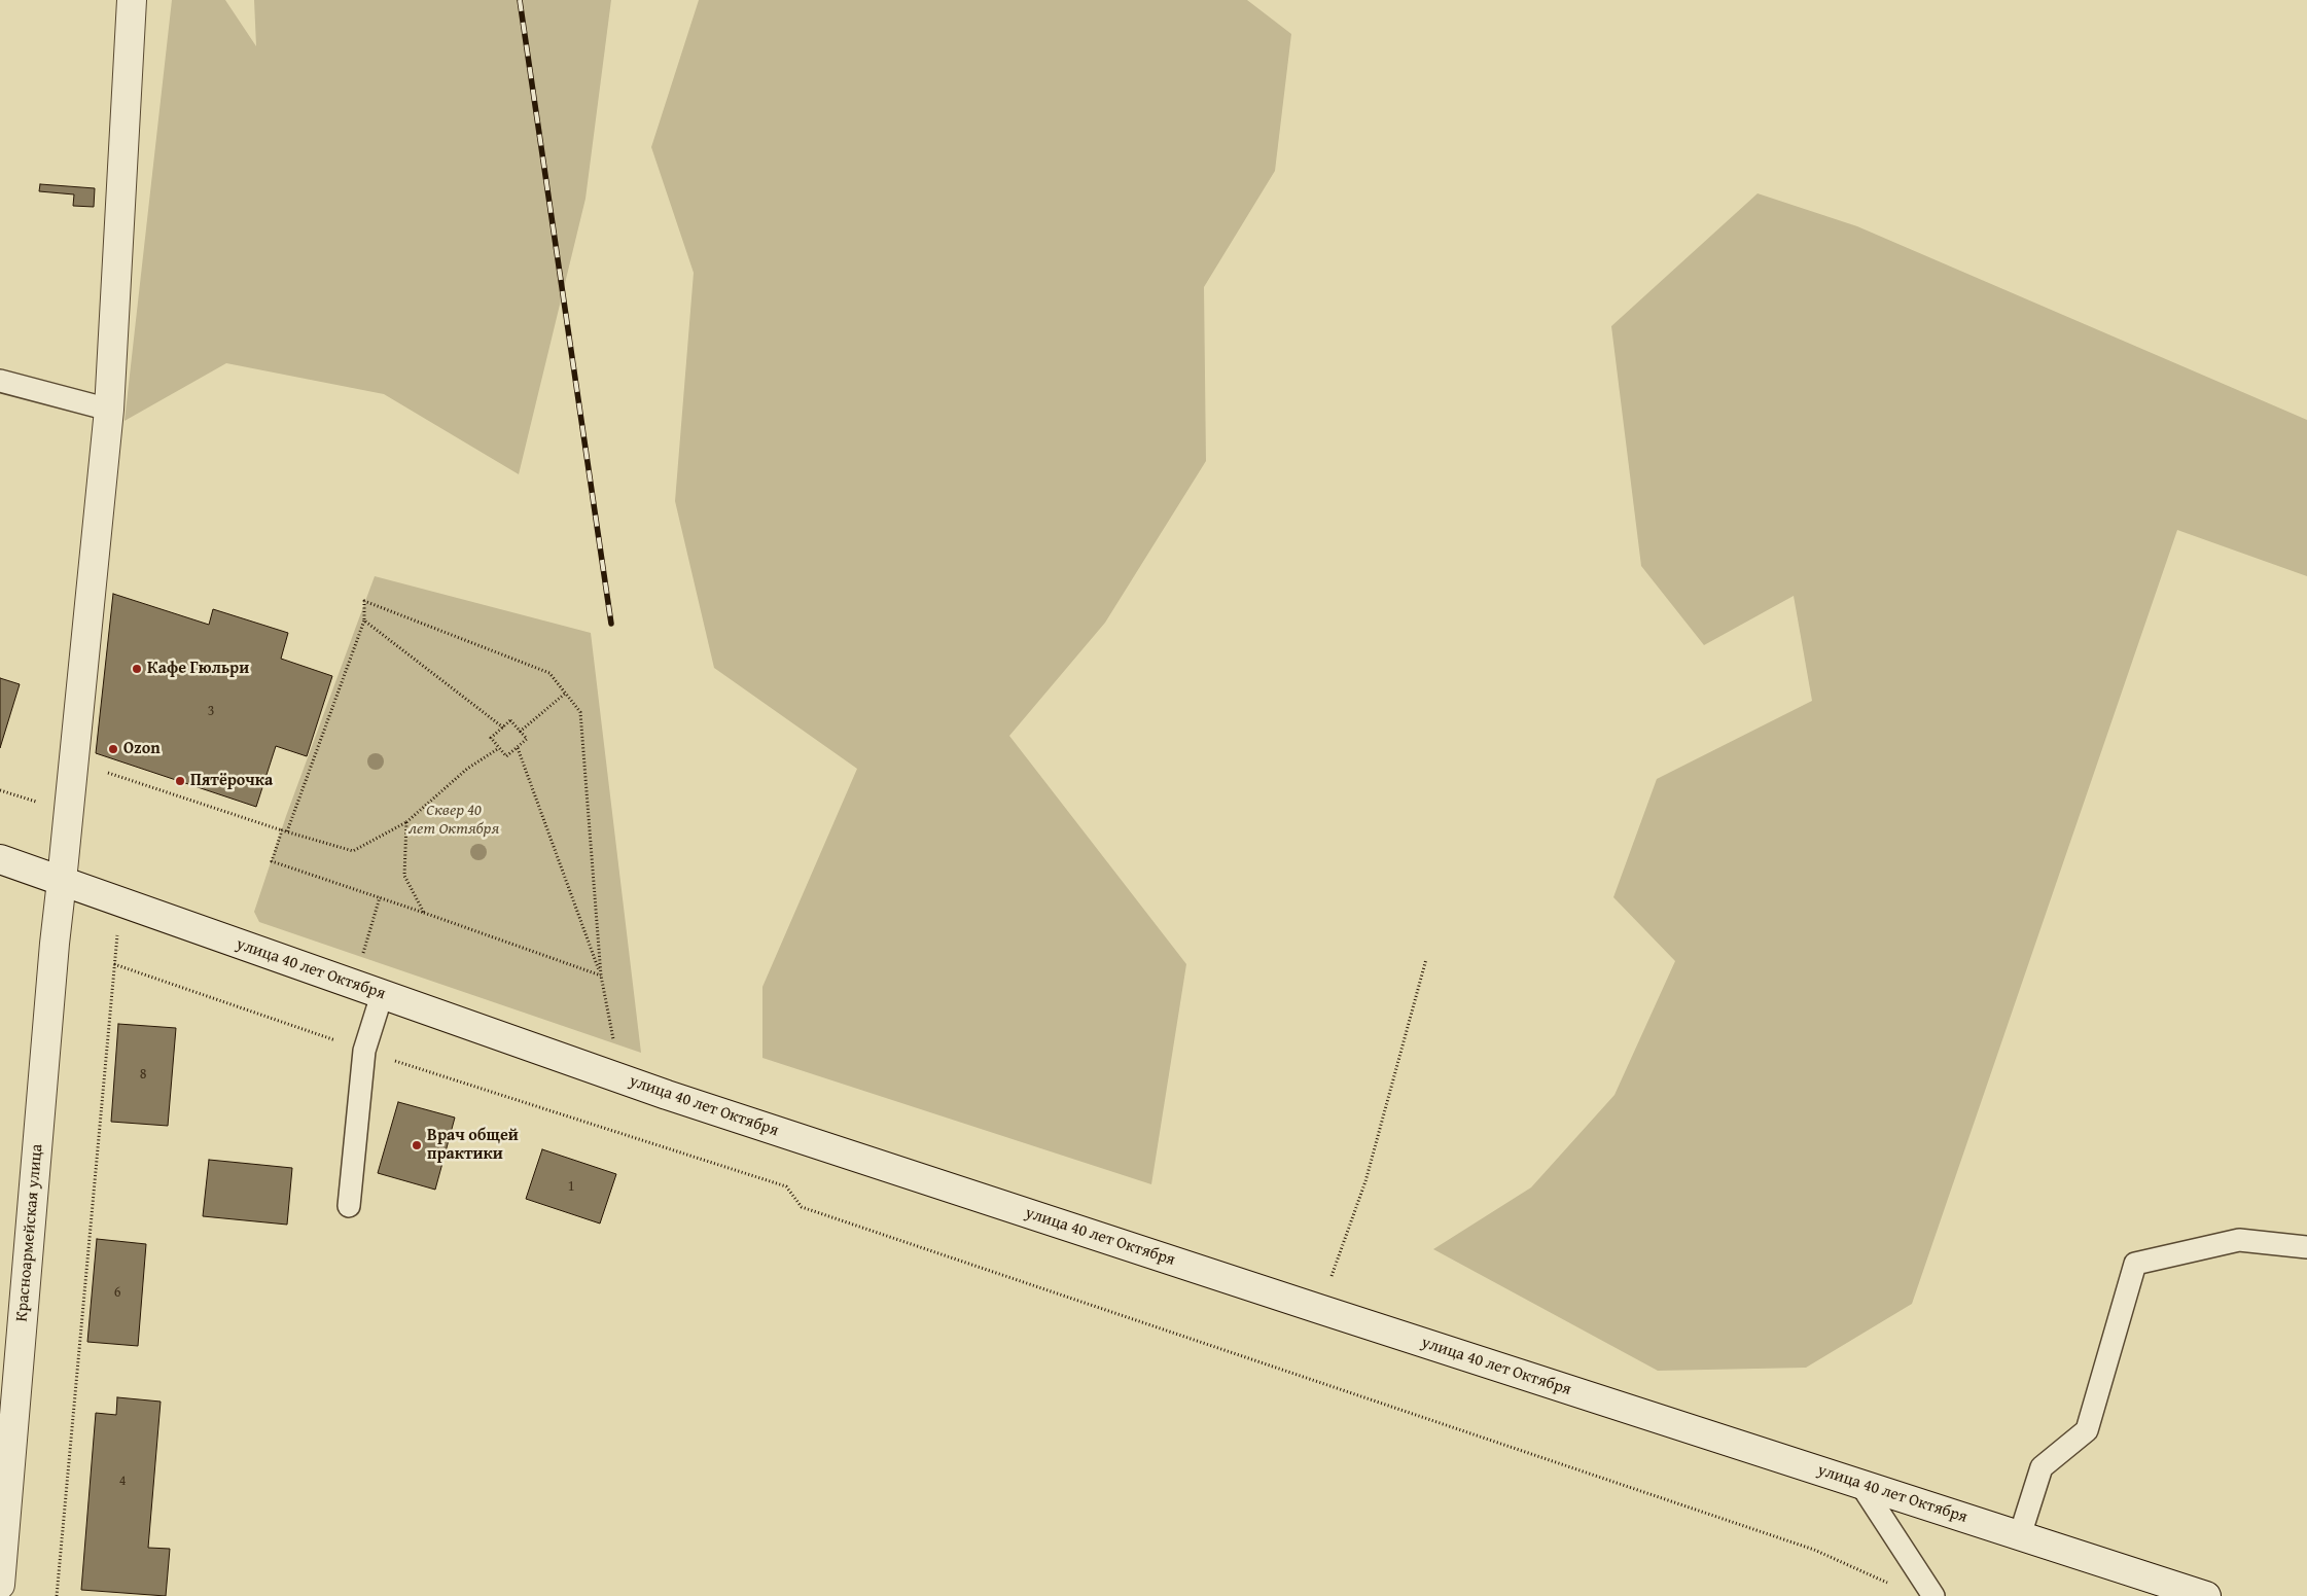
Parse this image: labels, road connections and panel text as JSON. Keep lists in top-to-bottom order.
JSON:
{
  "streets": {
    "main road": ["улица 40 лет Октября", "Красноармейская улица"]
  },
  "crossings": [
    ["улица 40 лет Октября", "Красноармейская улица"]
  ],
  "parks": ["Сквер 40 лет Октября"],
  "places": [
    "Кафе Гюльри",
    "Ozon",
    "Пятёрочка",
    "Врач общей практики"
  ],
  "house_numbers": [
    "3",
    "8",
    "1",
    "6",
    "4"
  ]
}
